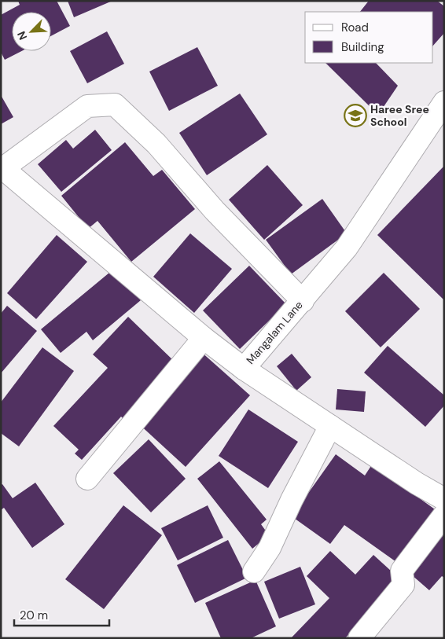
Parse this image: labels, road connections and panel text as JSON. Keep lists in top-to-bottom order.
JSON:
{
  "streets": {
    "street": ["Mangalam Lane"]
  },
  "places": {
    "school or university": ["Haree Sree School"]
  },
  "legend": ["Road", "Building"],
  "scale_bar": "20 m",
  "north": "bottom left"
}
